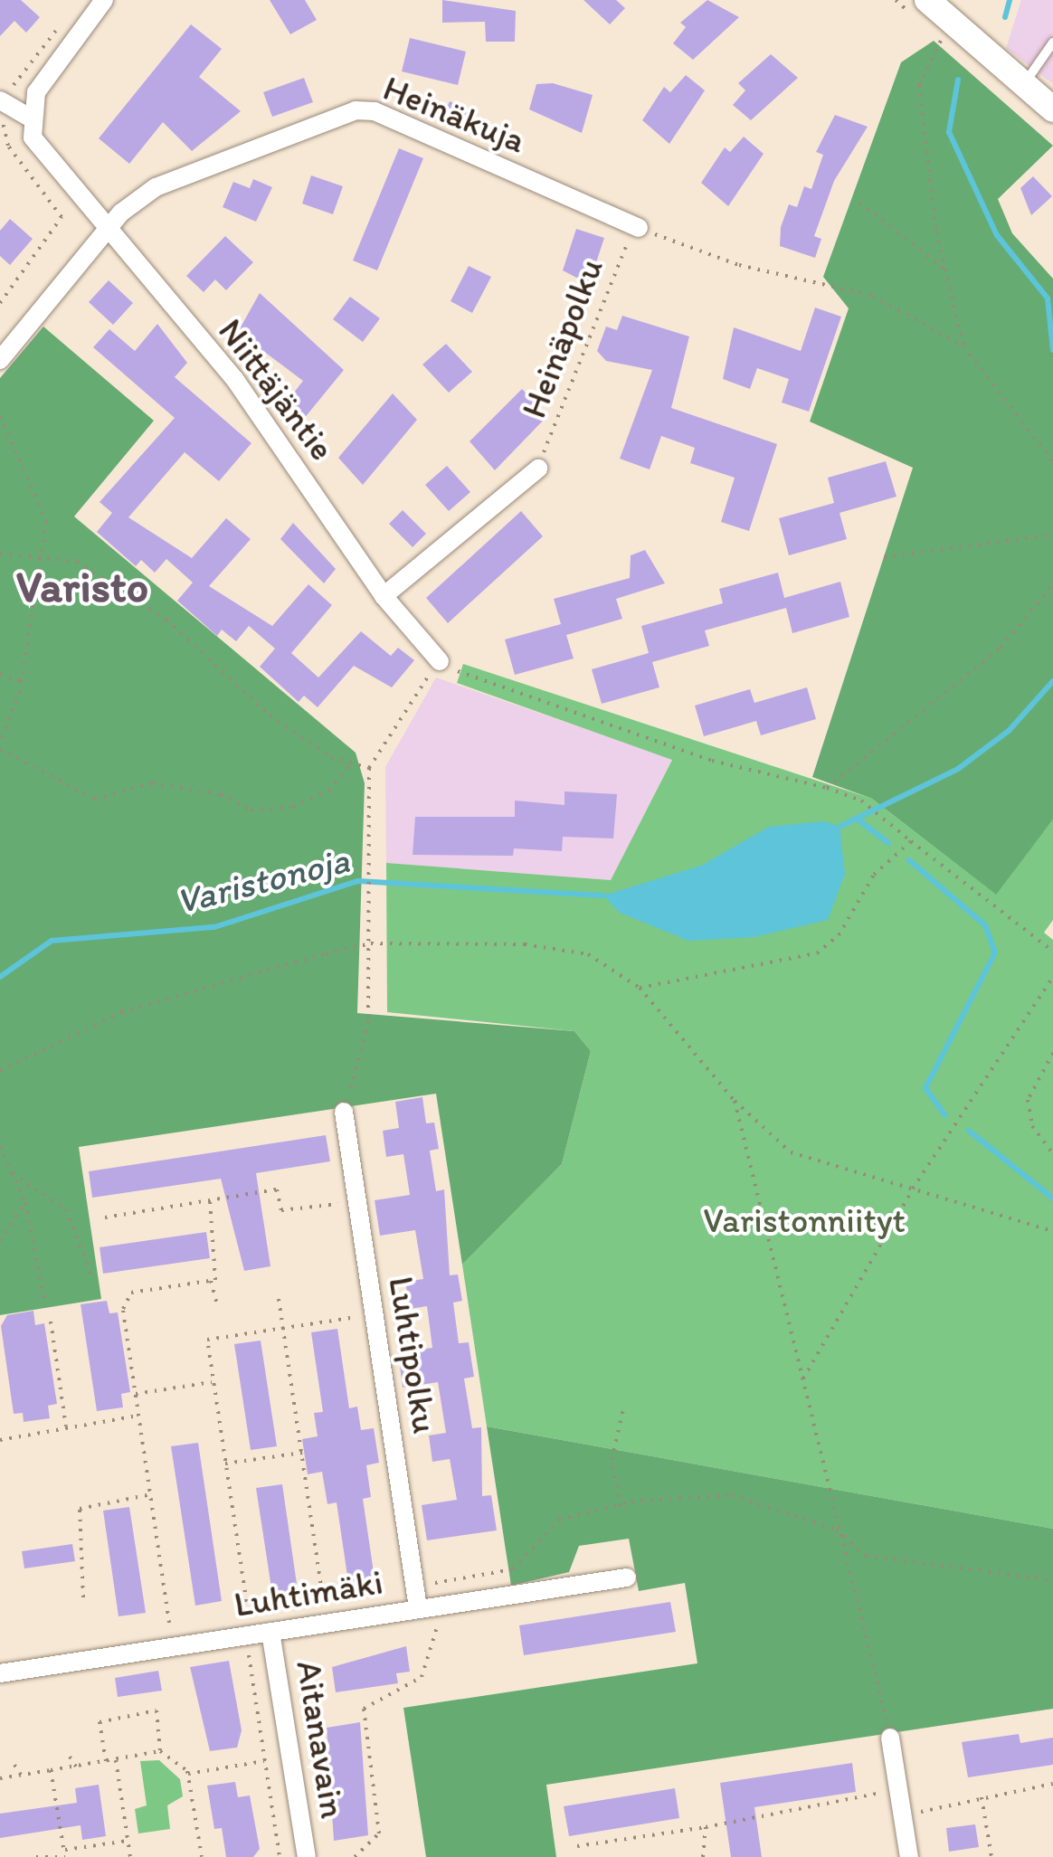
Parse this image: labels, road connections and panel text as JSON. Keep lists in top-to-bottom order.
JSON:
{
  "streets": {
    "street": [
      "Heinäkuja",
      "Niittäjäntie",
      "Luhtipolku",
      "Luhtimäki",
      "Aitanavain"
    ],
    "path": ["Heinäpolku"]
  },
  "crossings": [
    ["Heinäkuja", "Heinäpolku"],
    ["Heinäkuja", "Niittäjäntie"],
    ["Luhtipolku", "Luhtimäki"],
    ["Luhtimäki", "Aitanavain"]
  ],
  "districts": ["Varisto"],
  "water": ["Varistonoja"],
  "parks": ["Varistonniityt"]
}
